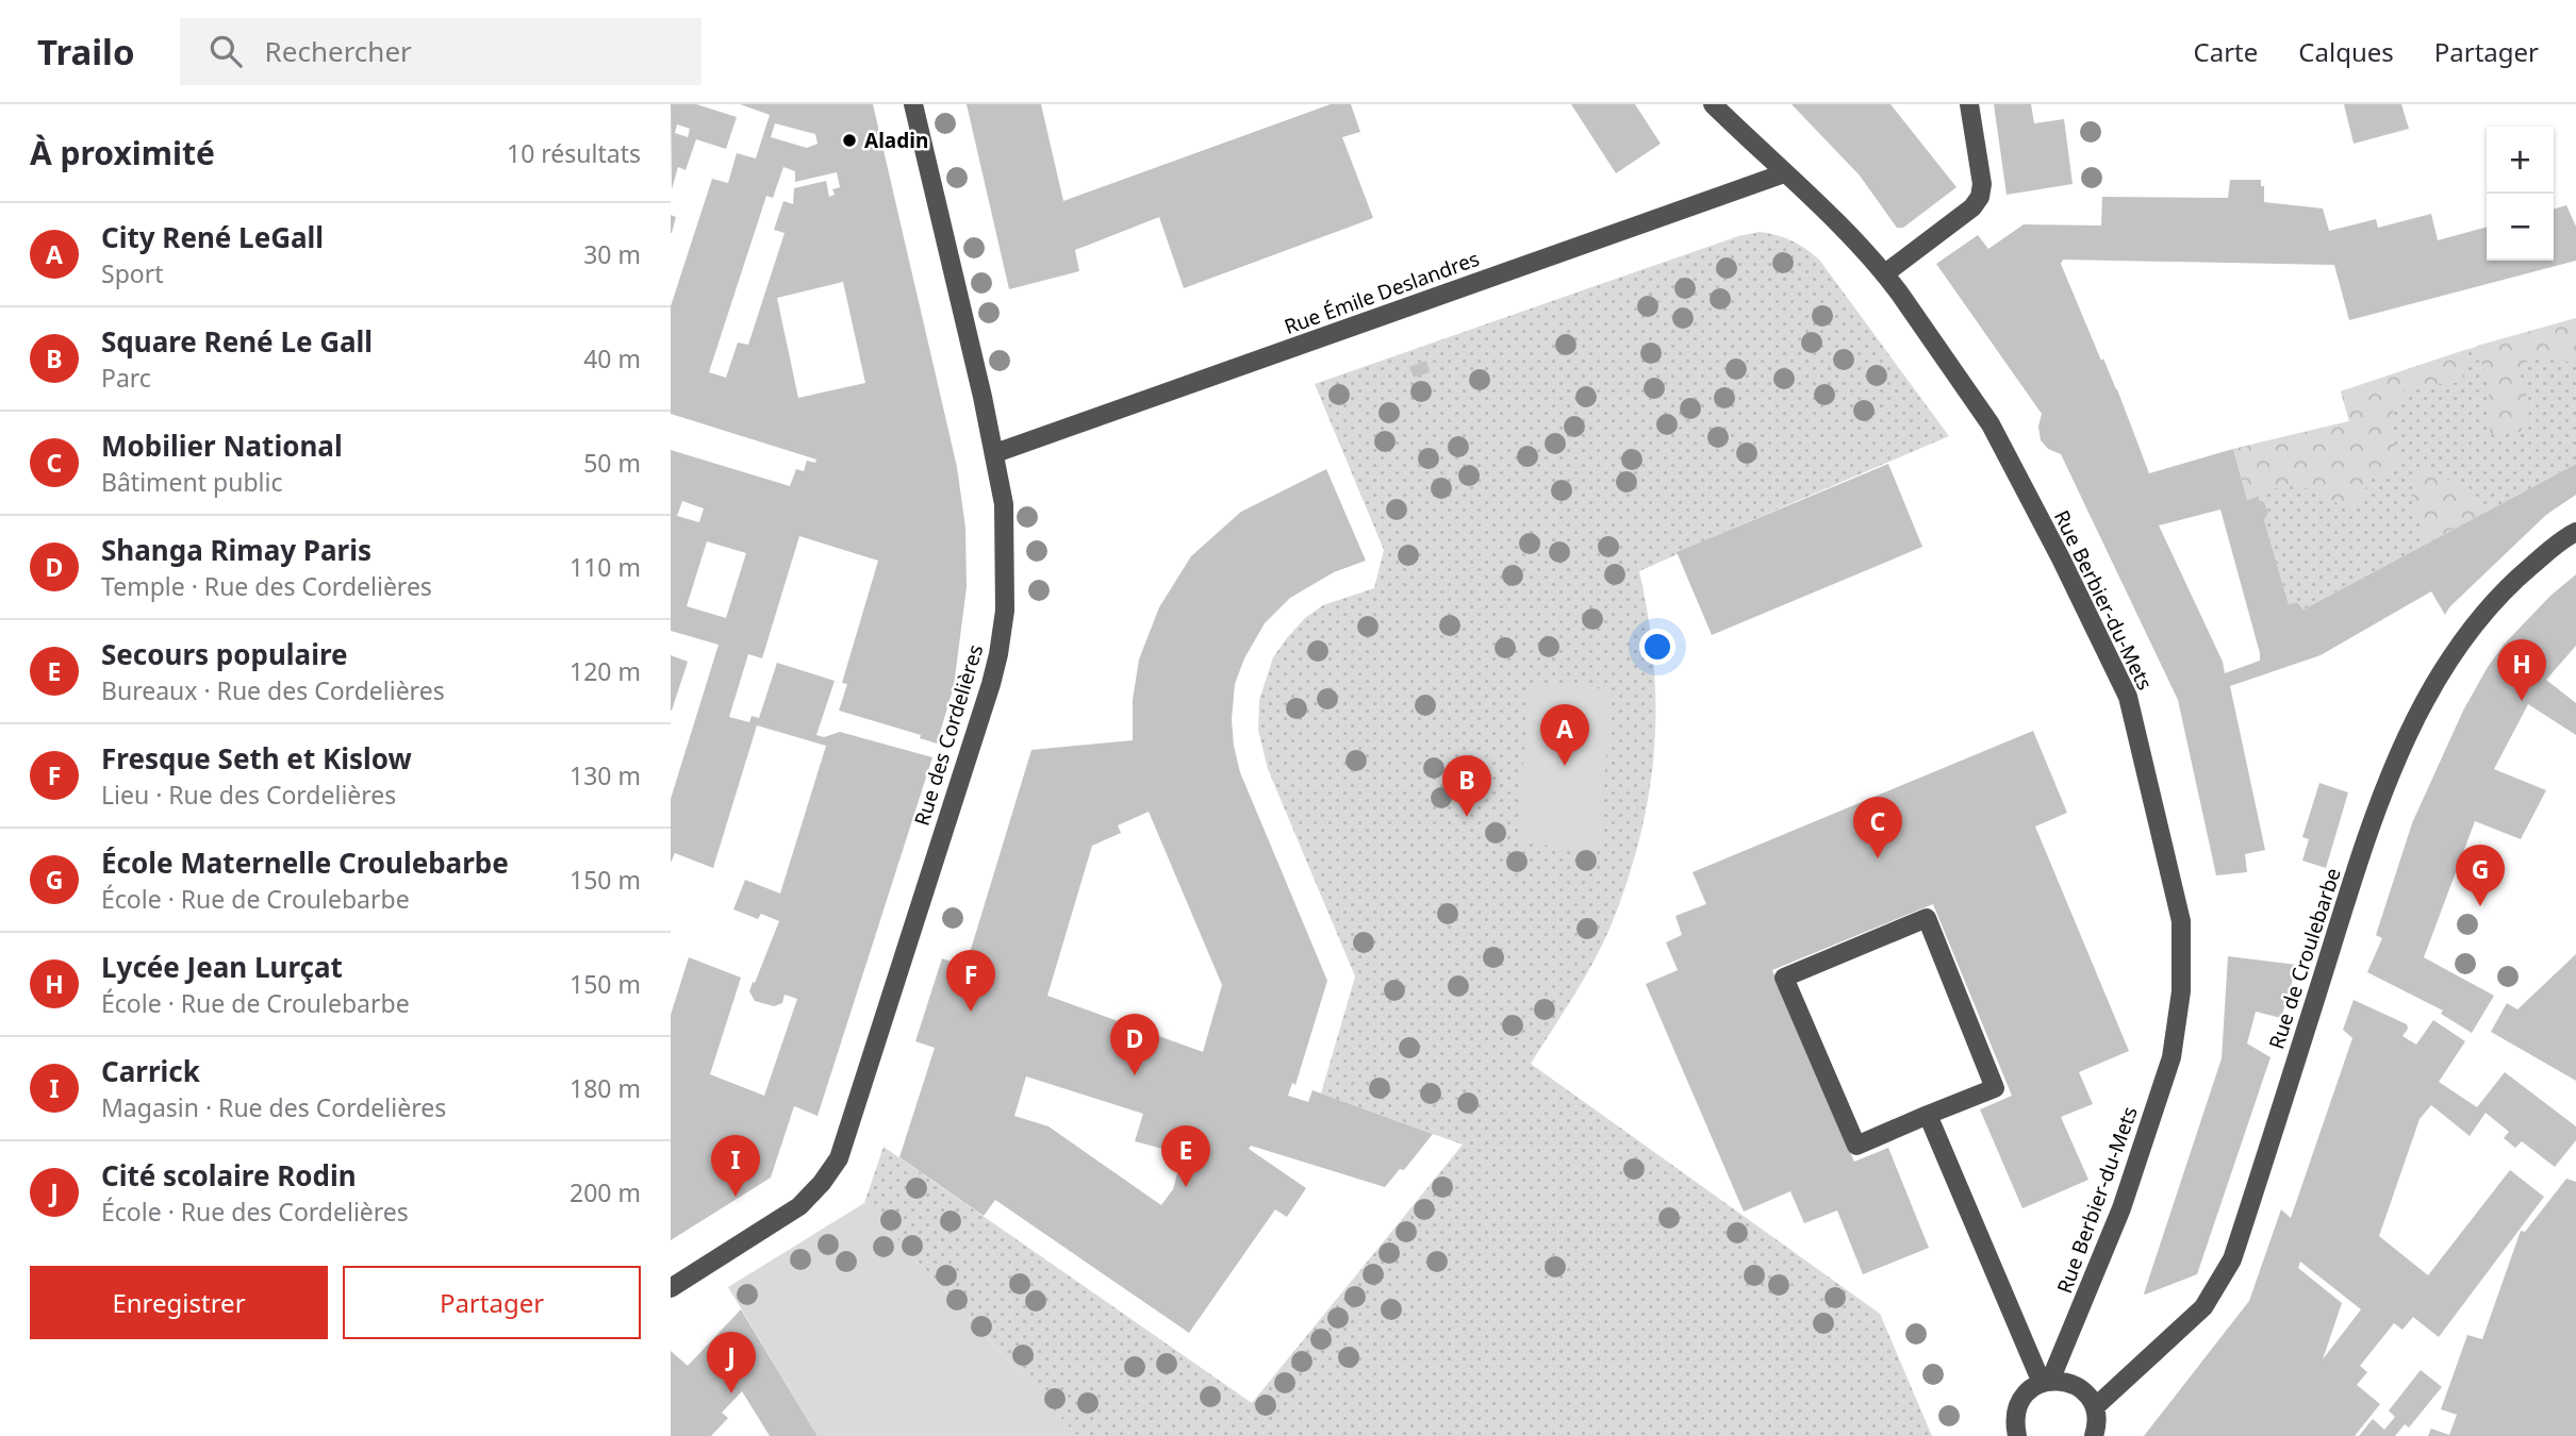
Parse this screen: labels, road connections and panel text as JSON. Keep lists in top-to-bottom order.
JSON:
{
  "streets": {
    "street": [
      "Rue Émile Deslandres",
      "Rue Berbier-du-Mets",
      "Rue des Cordelières",
      "Rue de Croulebarbe"
    ]
  },
  "crossings": [
    ["Rue Émile Deslandres", "Rue Berbier-du-Mets"],
    ["Rue Émile Deslandres", "Rue des Cordelières"]
  ],
  "places": ["Aladin"],
  "page": {
    "header": "Trailo",
    "search": "Rechercher",
    "nav": ["Carte", "Calques", "Partager"],
    "heading": ["À proximité", "10 résultats"],
    "map_buttons": ["+", "−"],
    "list": [
      {
        "mark": "A",
        "name": "City René LeGall",
        "note": "Sport",
        "value": "30 m"
      },
      {
        "mark": "B",
        "name": "Square René Le Gall",
        "note": "Parc",
        "value": "40 m"
      },
      {
        "mark": "C",
        "name": "Mobilier National",
        "note": "Bâtiment public",
        "value": "50 m"
      },
      {
        "mark": "D",
        "name": "Shanga Rimay Paris",
        "note": "Temple · Rue des Cordelières",
        "value": "110 m"
      },
      {
        "mark": "E",
        "name": "Secours populaire",
        "note": "Bureaux · Rue des Cordelières",
        "value": "120 m"
      },
      {
        "mark": "F",
        "name": "Fresque Seth et Kislow",
        "note": "Lieu · Rue des Cordelières",
        "value": "130 m"
      },
      {
        "mark": "G",
        "name": "École Maternelle Croulebarbe",
        "note": "École · Rue de Croulebarbe",
        "value": "150 m"
      },
      {
        "mark": "H",
        "name": "Lycée Jean Lurçat",
        "note": "École · Rue de Croulebarbe",
        "value": "150 m"
      },
      {
        "mark": "I",
        "name": "Carrick",
        "note": "Magasin · Rue des Cordelières",
        "value": "180 m"
      },
      {
        "mark": "J",
        "name": "Cité scolaire Rodin",
        "note": "École · Rue des Cordelières",
        "value": "200 m"
      }
    ],
    "pins": [
      "H",
      "A",
      "B",
      "C",
      "G",
      "F",
      "D",
      "E",
      "I",
      "J"
    ],
    "buttons": ["Enregistrer", "Partager"]
  }
}
